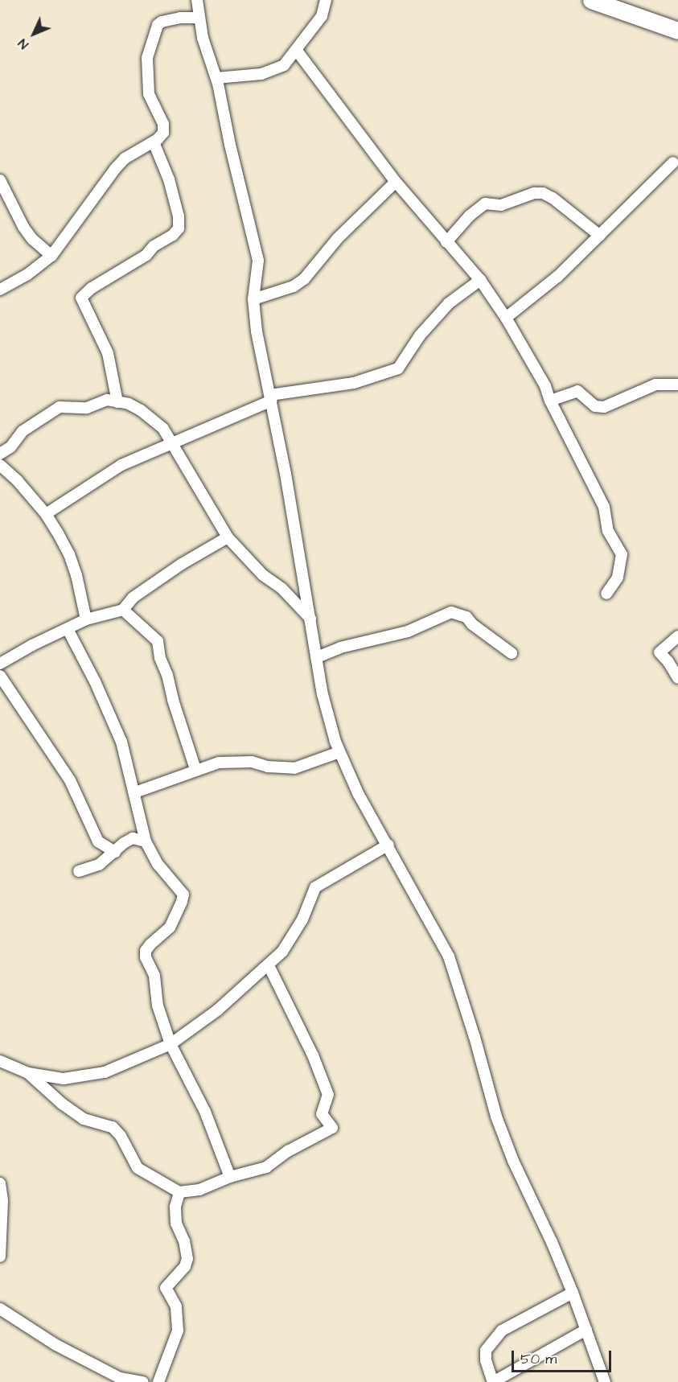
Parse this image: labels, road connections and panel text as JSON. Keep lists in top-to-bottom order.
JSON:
{
  "scale_bar": "50 m",
  "north": "bottom left"
}
